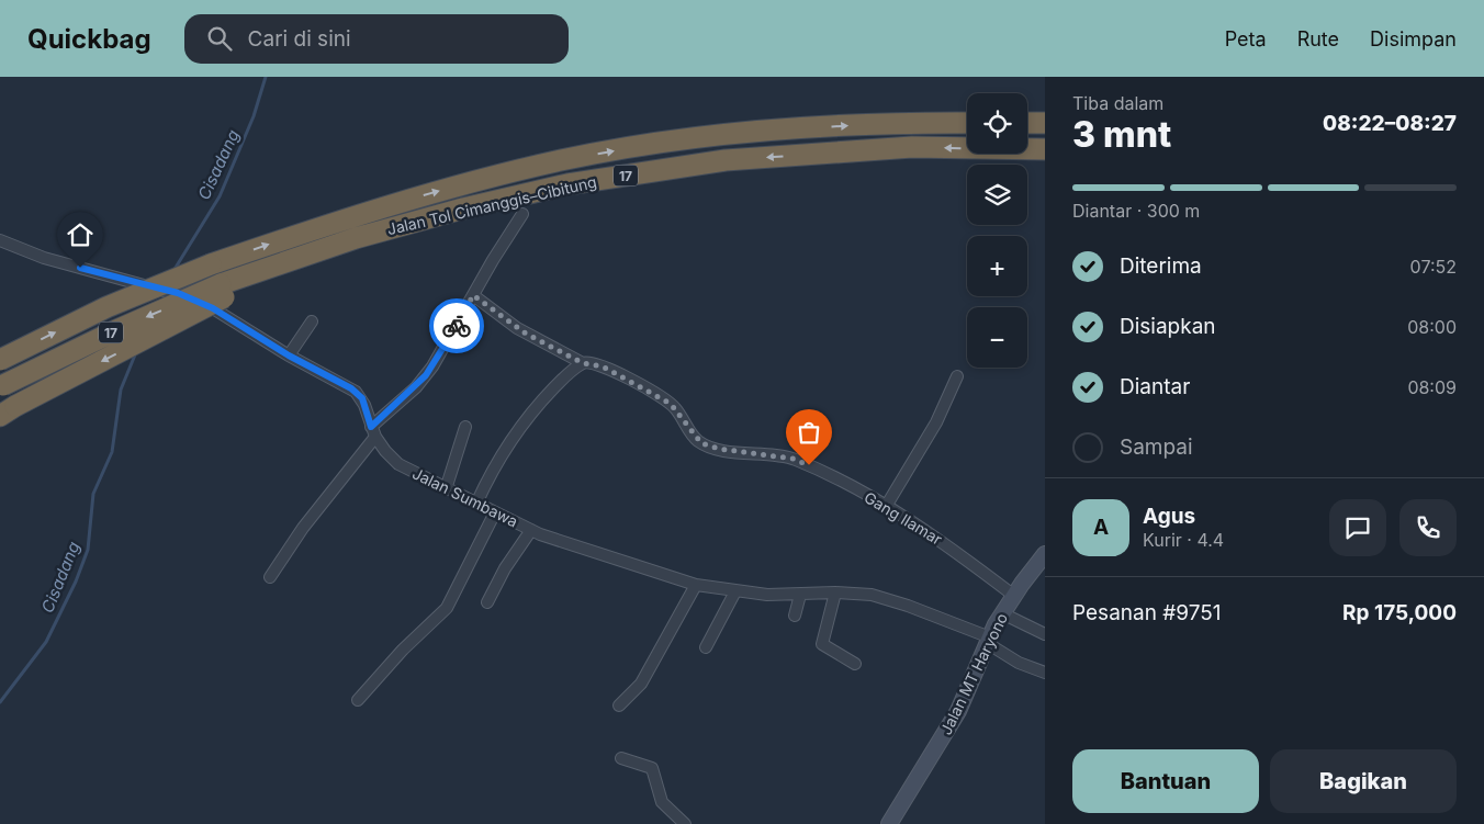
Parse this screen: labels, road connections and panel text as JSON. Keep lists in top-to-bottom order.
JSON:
{
  "streets": {
    "highway": ["17", "Jalan Tol Cimanggis–Cibitung"],
    "main road": ["Jalan MT Haryono"],
    "street": ["Jalan Sumbawa", "Gang Ilamar"]
  },
  "crossings": [
    ["Jalan Sumbawa", "Jalan MT Haryono"],
    ["Gang Ilamar", "Jalan MT Haryono"]
  ],
  "water": ["Cisadang"],
  "page": {
    "header": "Quickbag",
    "search": "Cari di sini",
    "nav": ["Peta", "Rute", "Disimpan"],
    "heading": ["3 mnt", "Tiba dalam", "08:22–08:27"],
    "panel": [
      "Agus",
      "Kurir · 4.4",
      "Pesanan #9751",
      "Rp 175,000"
    ],
    "map_buttons": ["+", "−"],
    "bar": "Diantar · 300 m",
    "list": [
      ["Diterima", "07:52"],
      ["Disiapkan", "08:00"],
      ["Diantar", "08:09"],
      "Sampai"
    ],
    "round": "A",
    "buttons": ["Bantuan", "Bagikan"]
  }
}
